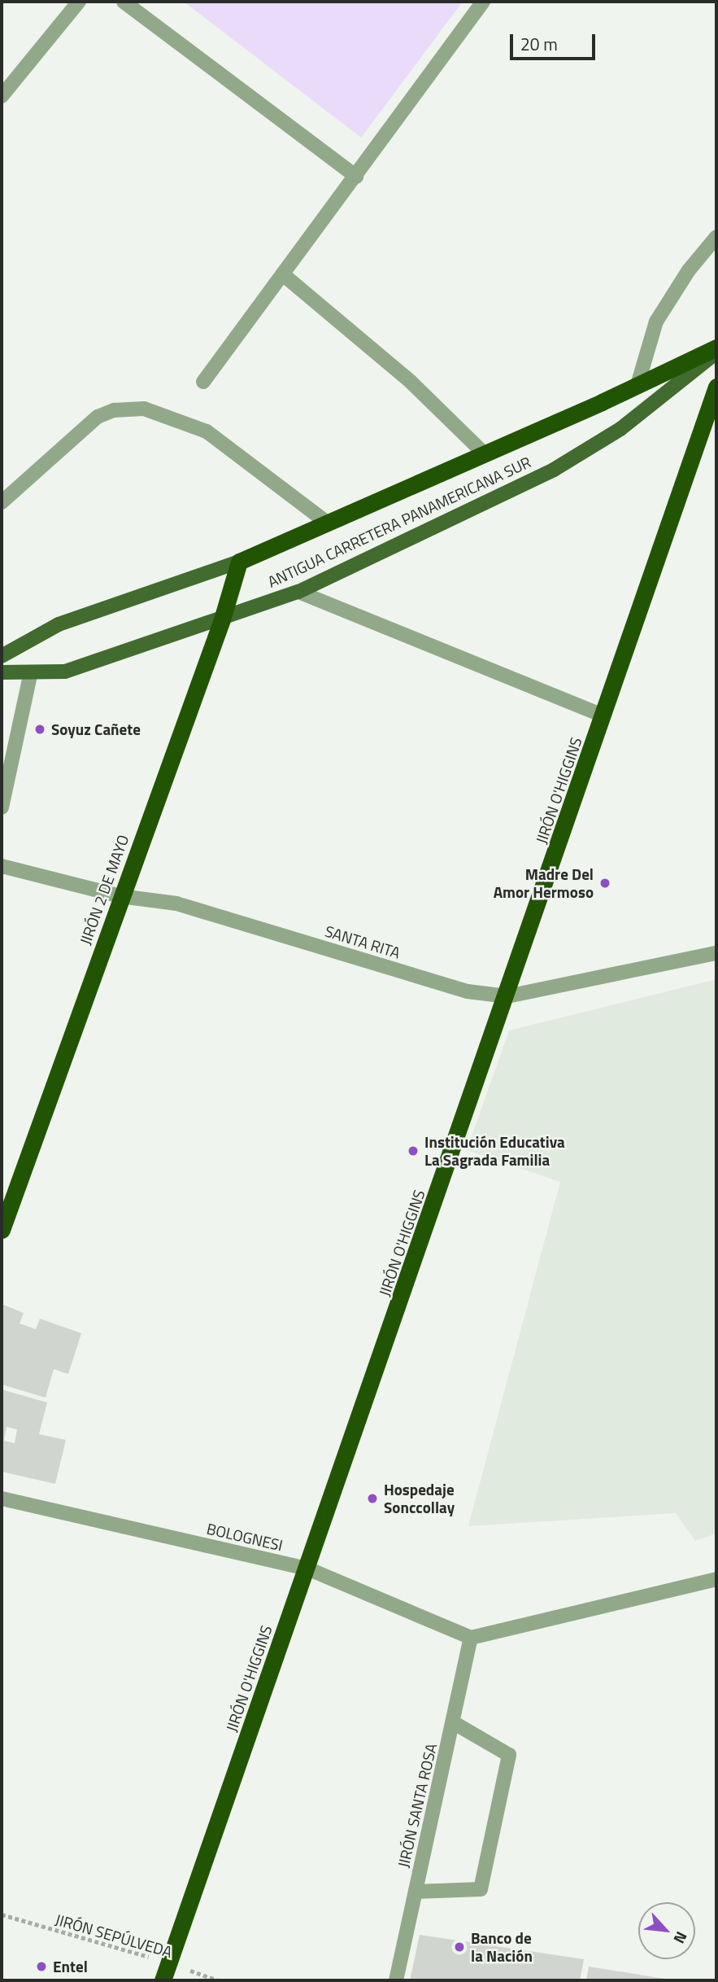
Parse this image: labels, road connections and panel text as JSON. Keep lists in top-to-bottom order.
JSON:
{
  "streets": {
    "highway": ["ANTIGUA CARRETERA PANAMERICANA SUR", "JIRÓN O'HIGGINS", "JIRÓN 2 DE MAYO"],
    "street": ["SANTA RITA", "BOLOGNESI", "JIRÓN SANTA ROSA"],
    "path": ["JIRÓN SEPÚLVEDA"]
  },
  "crossings": [
    ["ANTIGUA CARRETERA PANAMERICANA SUR", "JIRÓN 2 DE MAYO"],
    ["JIRÓN O'HIGGINS", "SANTA RITA"],
    ["JIRÓN O'HIGGINS", "BOLOGNESI"],
    ["JIRÓN O'HIGGINS", "JIRÓN SEPÚLVEDA"],
    ["JIRÓN 2 DE MAYO", "SANTA RITA"],
    ["BOLOGNESI", "JIRÓN SANTA ROSA"]
  ],
  "places": [
    "Soyuz Cañete",
    "Madre Del Amor Hermoso",
    "Institución Educativa La Sagrada Familia",
    "Hospedaje Sonccollay",
    "Banco de la Nación",
    "Entel"
  ],
  "scale_bar": "20 m",
  "north": "bottom right"
}
